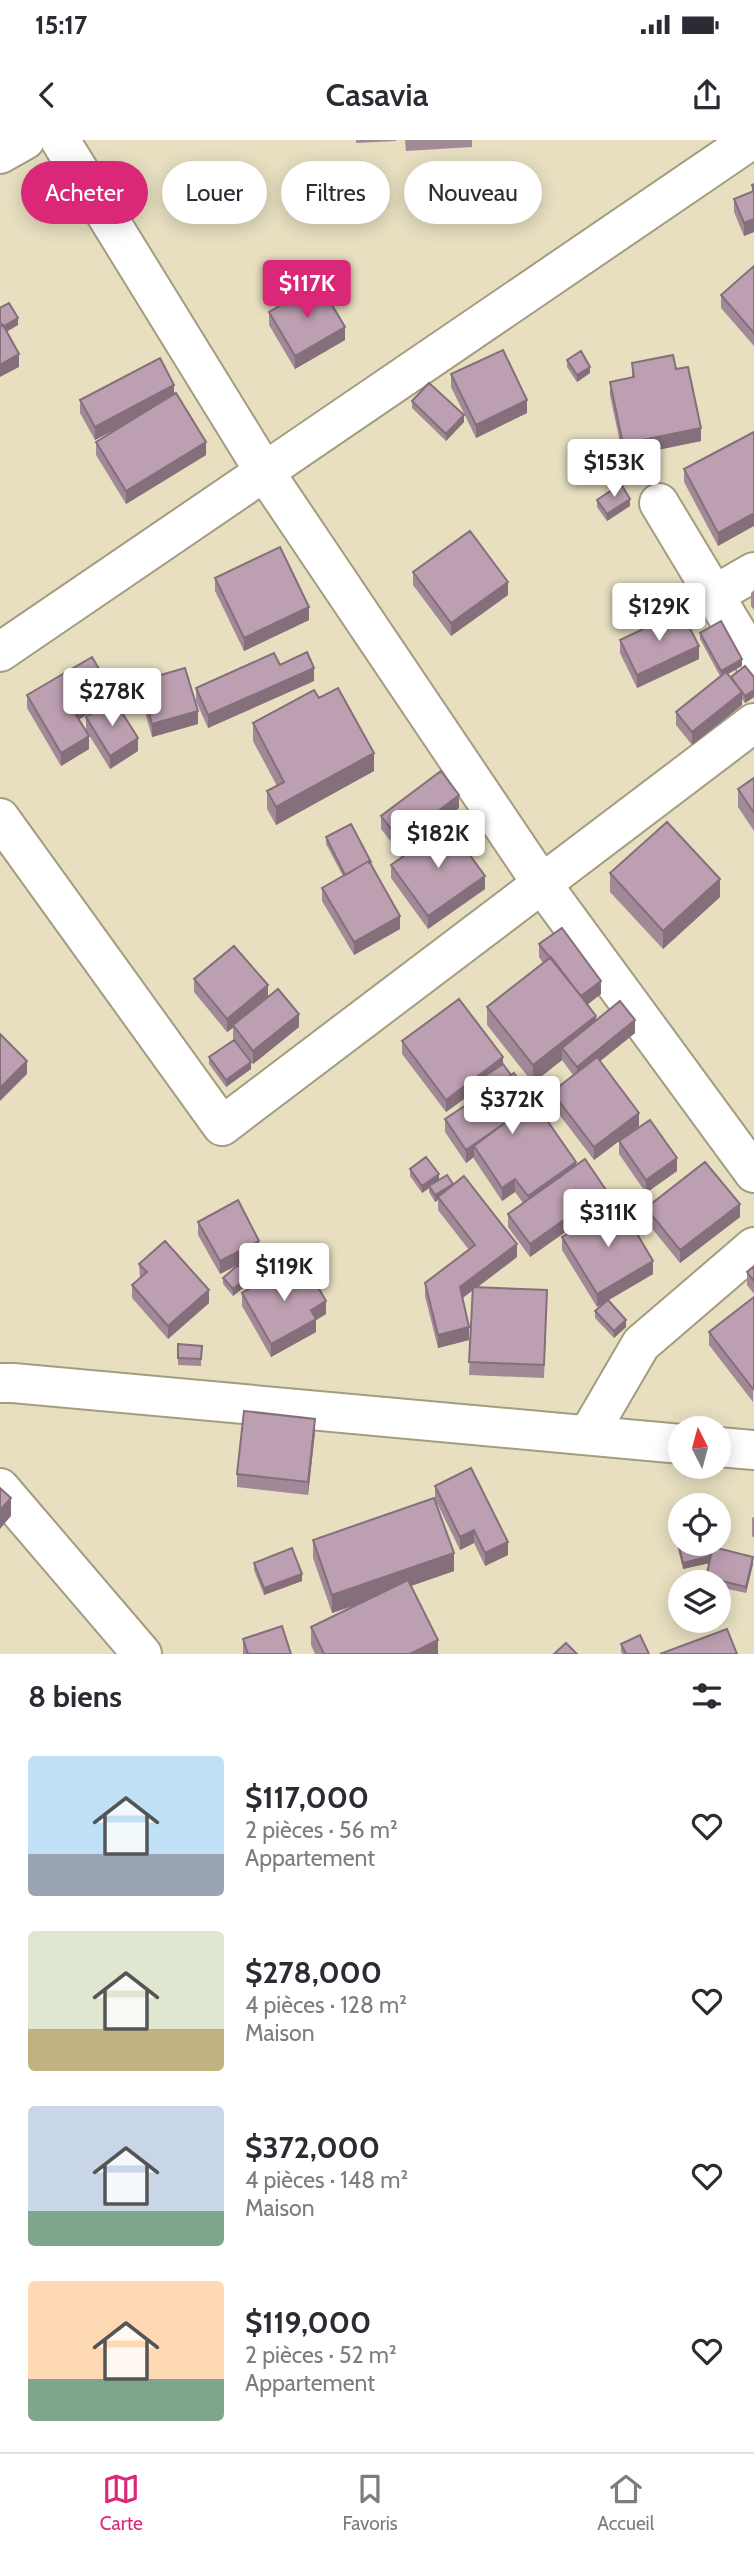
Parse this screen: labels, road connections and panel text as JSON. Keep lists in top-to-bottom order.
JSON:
{
  "north": "top",
  "page": {
    "status": "15:17",
    "header": "Casavia",
    "chip": [
      "Acheter",
      "Louer",
      "Filtres",
      "Nouveau"
    ],
    "price": [
      "$117K",
      "$153K",
      "$129K",
      "$278K",
      "$182K",
      "$372K",
      "$311K",
      "$119K"
    ],
    "heading": "8 biens",
    "list": [
      {
        "name": "$117,000",
        "note": "2 pièces · 56 m² · Appartement"
      },
      {
        "name": "$278,000",
        "note": "4 pièces · 128 m² · Maison"
      },
      {
        "name": "$372,000",
        "note": "4 pièces · 148 m² · Maison"
      },
      {
        "name": "$119,000",
        "note": "2 pièces · 52 m² · Appartement"
      }
    ],
    "tabs": ["Carte", "Favoris", "Accueil"]
  }
}
